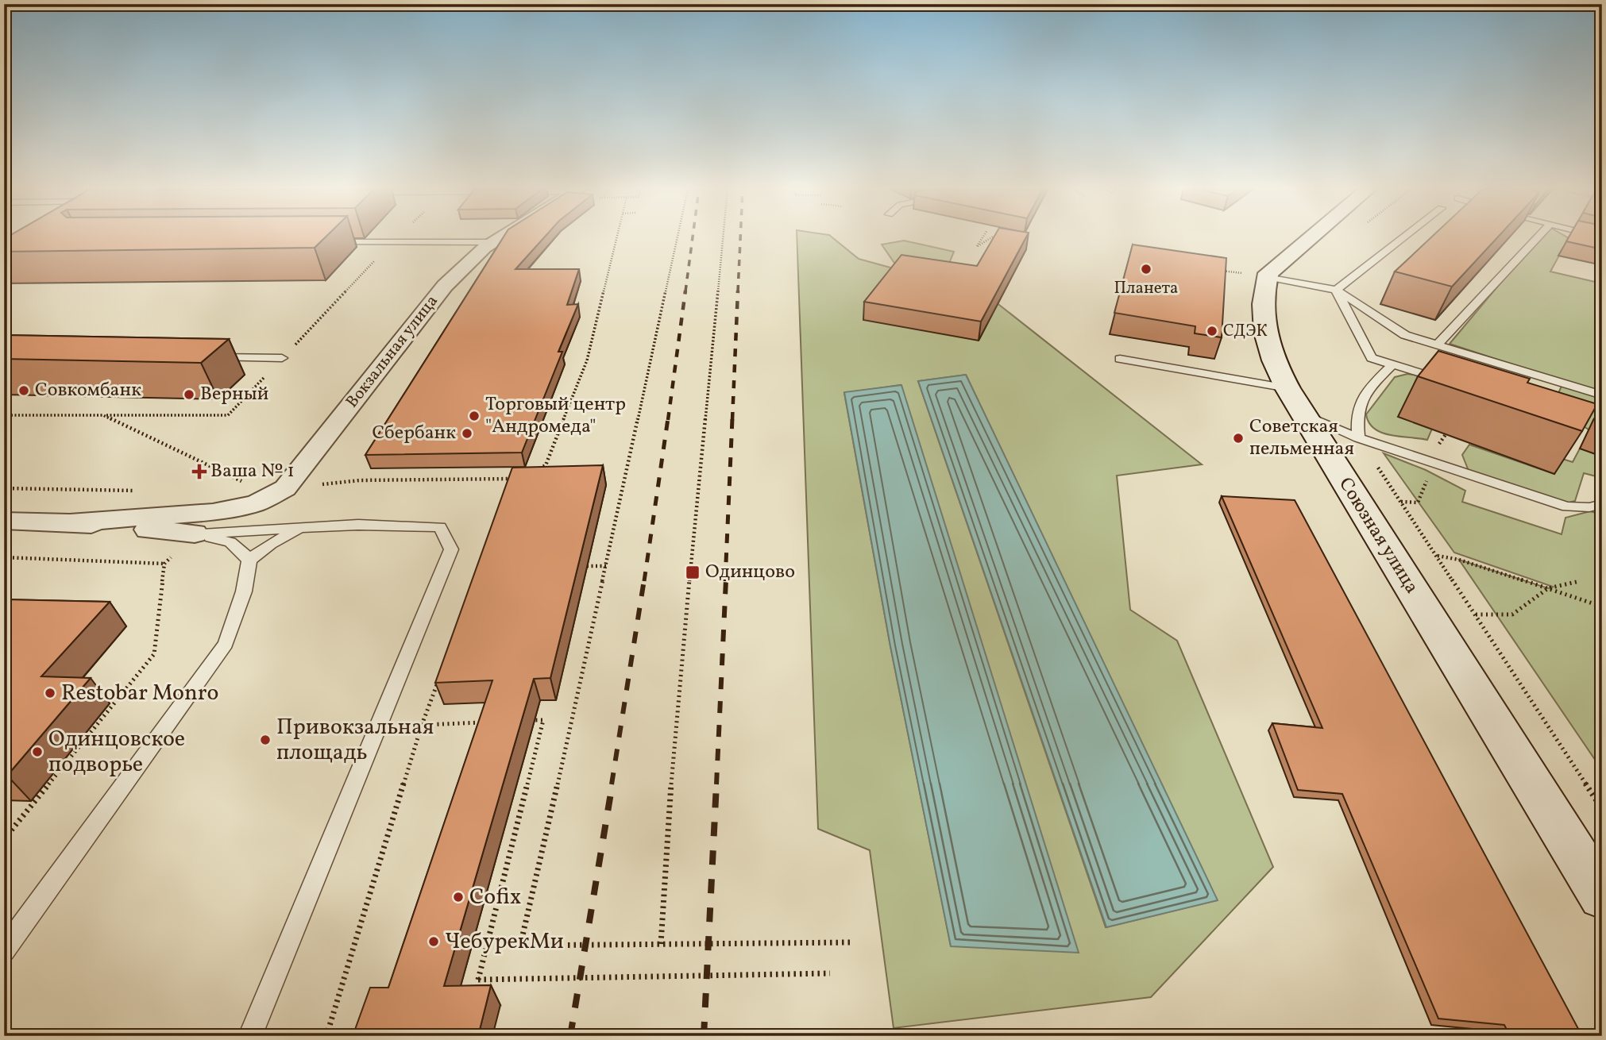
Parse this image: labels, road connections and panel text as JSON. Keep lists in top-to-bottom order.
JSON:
{
  "streets": {
    "street": ["Вокзальная улица", "Союзная улица"]
  },
  "places": {
    "other": [
      "Планета",
      "СДЭК",
      "Совкомбанк",
      "Верный",
      "Торговый центр \"Андромеда\"",
      "Сбербанк",
      "Советская пельменная",
      "Restobar Monro",
      "Привокзальная площадь",
      "Одинцовское подворье",
      "Cofix",
      "ЧебурекМи"
    ],
    "health": ["Ваша № 1"],
    "transit": ["Одинцово"]
  }
}
